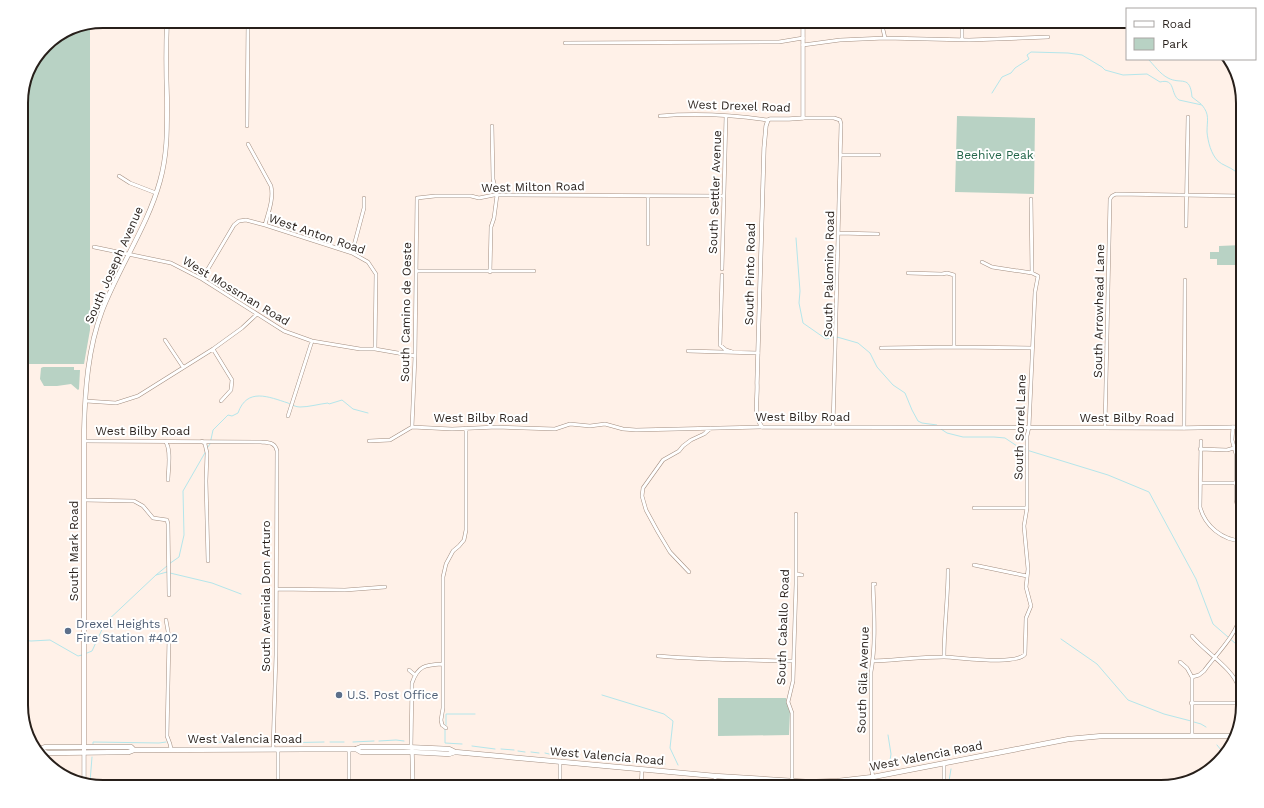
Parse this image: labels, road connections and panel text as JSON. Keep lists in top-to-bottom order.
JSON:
{
  "streets": {
    "main road": ["South Joseph Avenue", "South Mark Road", "West Valencia Road"],
    "street": [
      "West Drexel Road",
      "West Milton Road",
      "South Settler Avenue",
      "West Anton Road",
      "South Pinto Road",
      "South Palomino Road",
      "West Mossman Road",
      "South Arrowhead Lane",
      "South Camino de Oeste",
      "West Bilby Road",
      "South Sorrel Lane",
      "South Avenida Don Arturo",
      "South Caballo Road",
      "South Gila Avenue"
    ]
  },
  "crossings": [
    ["West Drexel Road", "South Settler Avenue"],
    ["West Drexel Road", "South Pinto Road"],
    ["West Drexel Road", "South Palomino Road"],
    ["West Milton Road", "South Settler Avenue"],
    ["West Milton Road", "South Camino de Oeste"],
    ["West Anton Road", "West Mossman Road"],
    ["South Joseph Avenue", "West Mossman Road"],
    ["South Joseph Avenue", "West Bilby Road"],
    ["South Joseph Avenue", "South Mark Road"],
    ["South Pinto Road", "West Bilby Road"],
    ["South Palomino Road", "West Bilby Road"],
    ["West Mossman Road", "South Camino de Oeste"],
    ["South Arrowhead Lane", "West Bilby Road"],
    ["South Camino de Oeste", "West Bilby Road"],
    ["West Bilby Road", "South Sorrel Lane"],
    ["West Bilby Road", "South Mark Road"],
    ["West Bilby Road", "South Avenida Don Arturo"],
    ["South Mark Road", "West Valencia Road"],
    ["South Avenida Don Arturo", "West Valencia Road"],
    ["South Gila Avenue", "West Valencia Road"]
  ],
  "parks": ["Beehive Peak"],
  "places": ["Drexel Heights Fire Station #402", "U.S. Post Office"],
  "legend": ["Road", "Park"]
}
